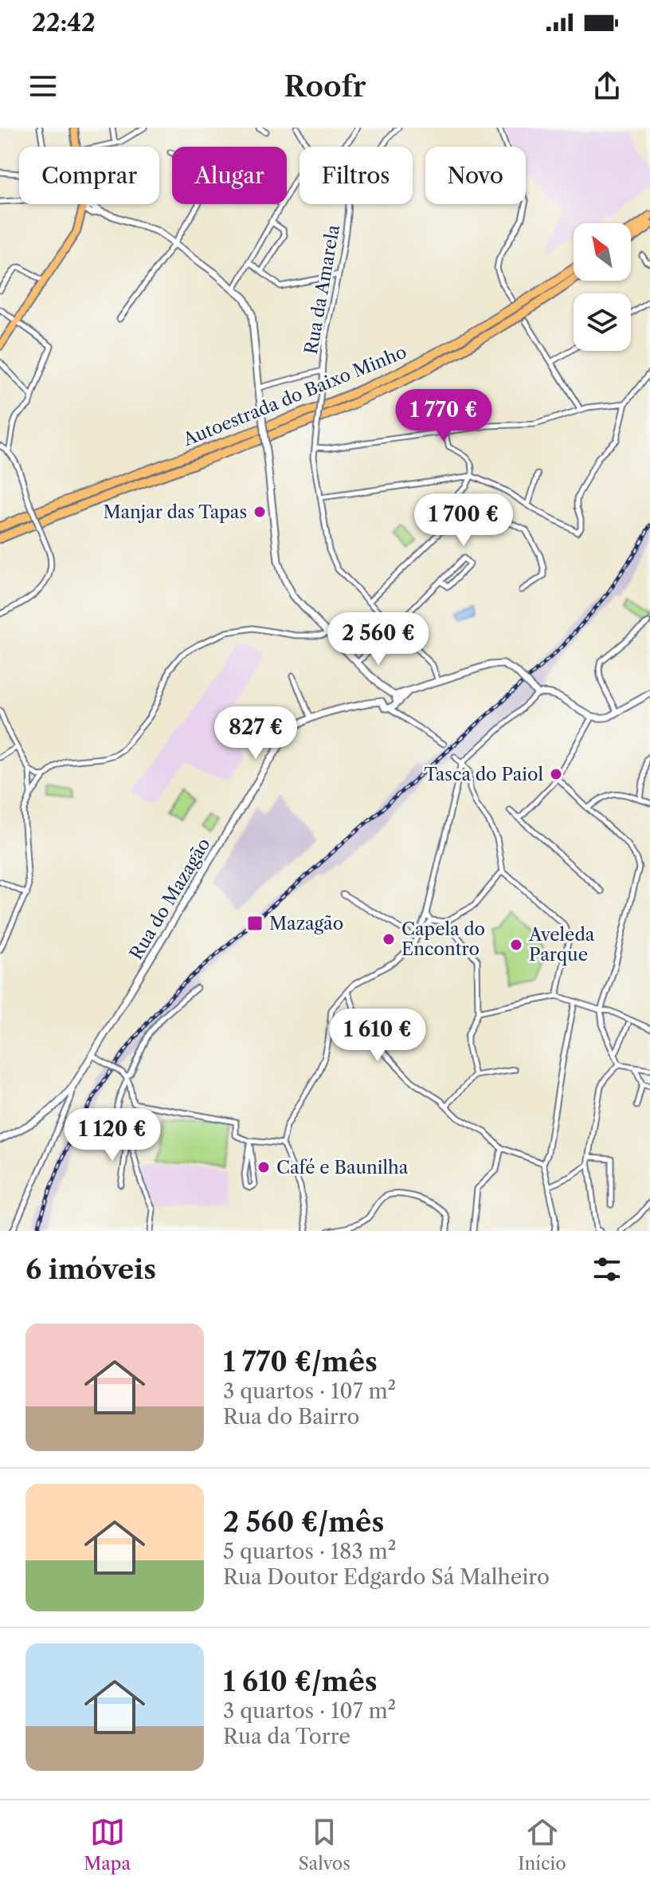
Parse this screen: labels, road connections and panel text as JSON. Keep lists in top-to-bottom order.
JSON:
{
  "streets": {
    "highway": ["Autoestrada do Baixo Minho"],
    "street": ["Rua da Amarela", "Rua do Mazagão"]
  },
  "places": {
    "other": [
      "Manjar das Tapas",
      "Tasca do Paiol",
      "Capela do Encontro",
      "Aveleda Parque",
      "Café e Baunilha"
    ],
    "transit": ["Mazagão"]
  },
  "north": "top left",
  "page": {
    "status": "22:42",
    "header": "Roofr",
    "chip": [
      "Comprar",
      "Alugar",
      "Filtros",
      "Novo"
    ],
    "price": [
      "1 770 €",
      "1 700 €",
      "2 560 €",
      "827 €",
      "1 610 €",
      "1 120 €"
    ],
    "heading": "6 imóveis",
    "list": [
      {
        "name": "1 770 €/mês",
        "note": "3 quartos · 107 m² · Rua do Bairro"
      },
      {
        "name": "2 560 €/mês",
        "note": "5 quartos · 183 m² · Rua Doutor Edgardo Sá Malheiro"
      },
      {
        "name": "1 610 €/mês",
        "note": "3 quartos · 107 m² · Rua da Torre"
      }
    ],
    "tabs": ["Mapa", "Salvos", "Início"]
  }
}
